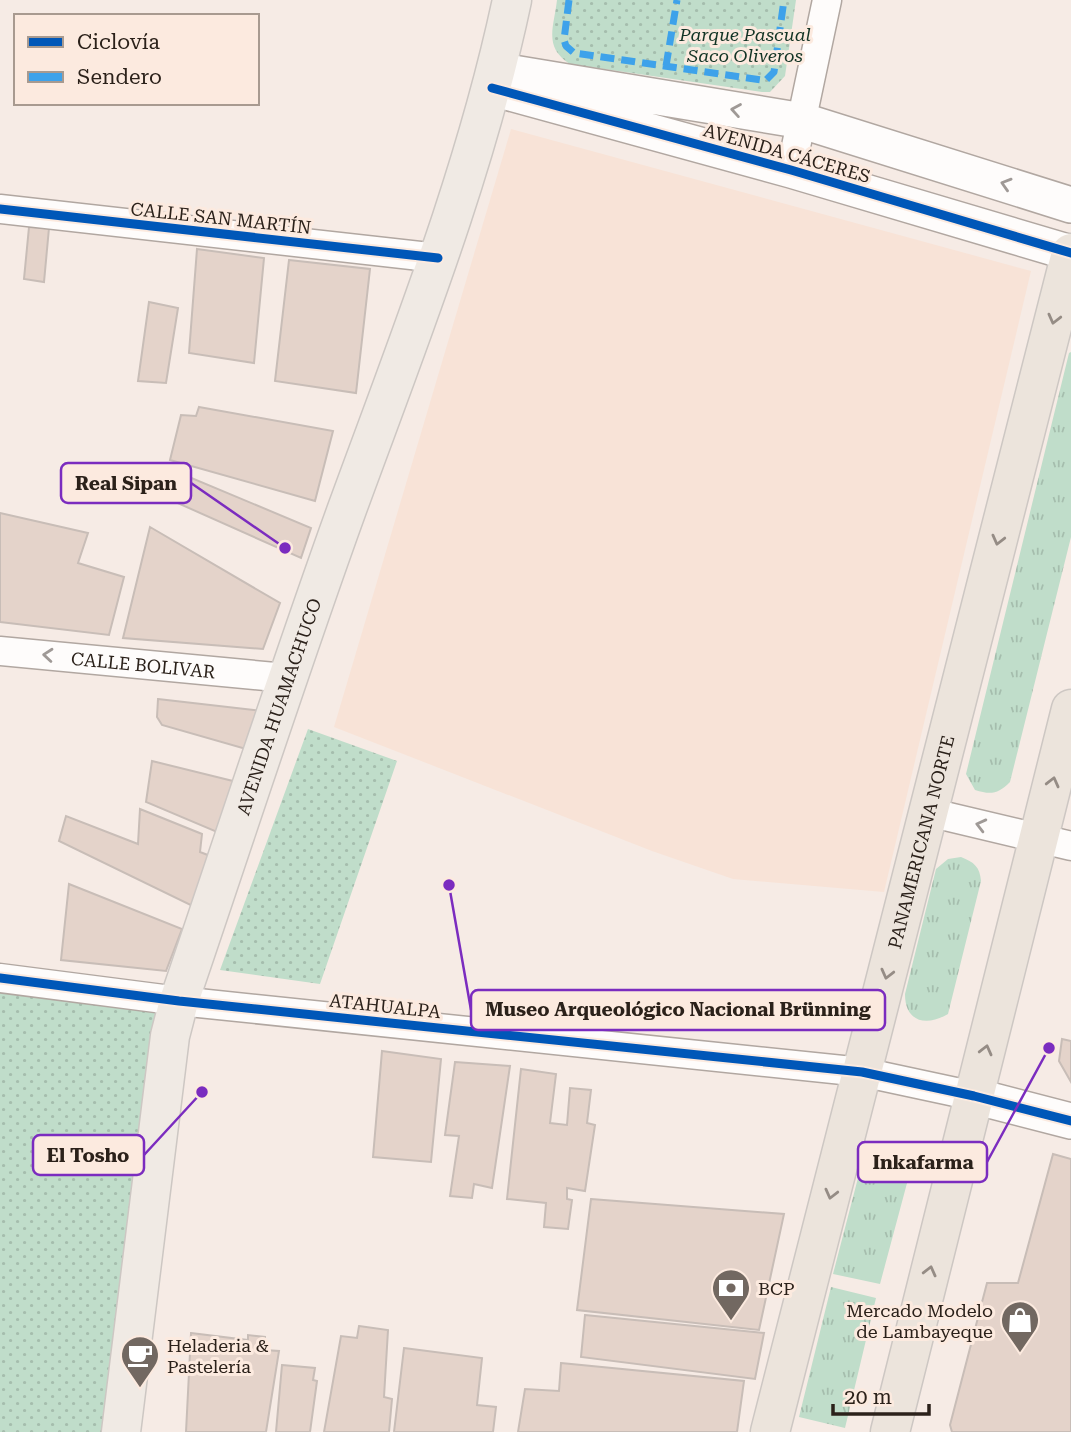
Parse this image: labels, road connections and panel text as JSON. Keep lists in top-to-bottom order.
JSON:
{
  "streets": {
    "highway": ["PANAMERICANA NORTE"],
    "main road": ["AVENIDA HUAMACHUCO"],
    "street": [
      "AVENIDA CÁCERES",
      "CALLE SAN MARTÍN",
      "CALLE BOLIVAR",
      "ATAHUALPA"
    ]
  },
  "crossings": [
    ["AVENIDA CÁCERES", "AVENIDA HUAMACHUCO"],
    ["AVENIDA CÁCERES", "PANAMERICANA NORTE"],
    ["CALLE SAN MARTÍN", "AVENIDA HUAMACHUCO"],
    ["CALLE BOLIVAR", "AVENIDA HUAMACHUCO"],
    ["AVENIDA HUAMACHUCO", "ATAHUALPA"],
    ["PANAMERICANA NORTE", "ATAHUALPA"]
  ],
  "one_way": ["CALLE BOLIVAR"],
  "parks": ["Parque Pascual Saco Oliveros"],
  "places": {
    "other": [
      "Real Sipan",
      "Museo Arqueológico Nacional Brünning",
      "Inkafarma",
      "El Tosho"
    ],
    "bank": ["BCP"],
    "shop": ["Mercado Modelo de Lambayeque"],
    "cafe": ["Heladeria & Pastelería"]
  },
  "legend": ["Ciclovía", "Sendero"],
  "scale_bar": "20 m"
}
